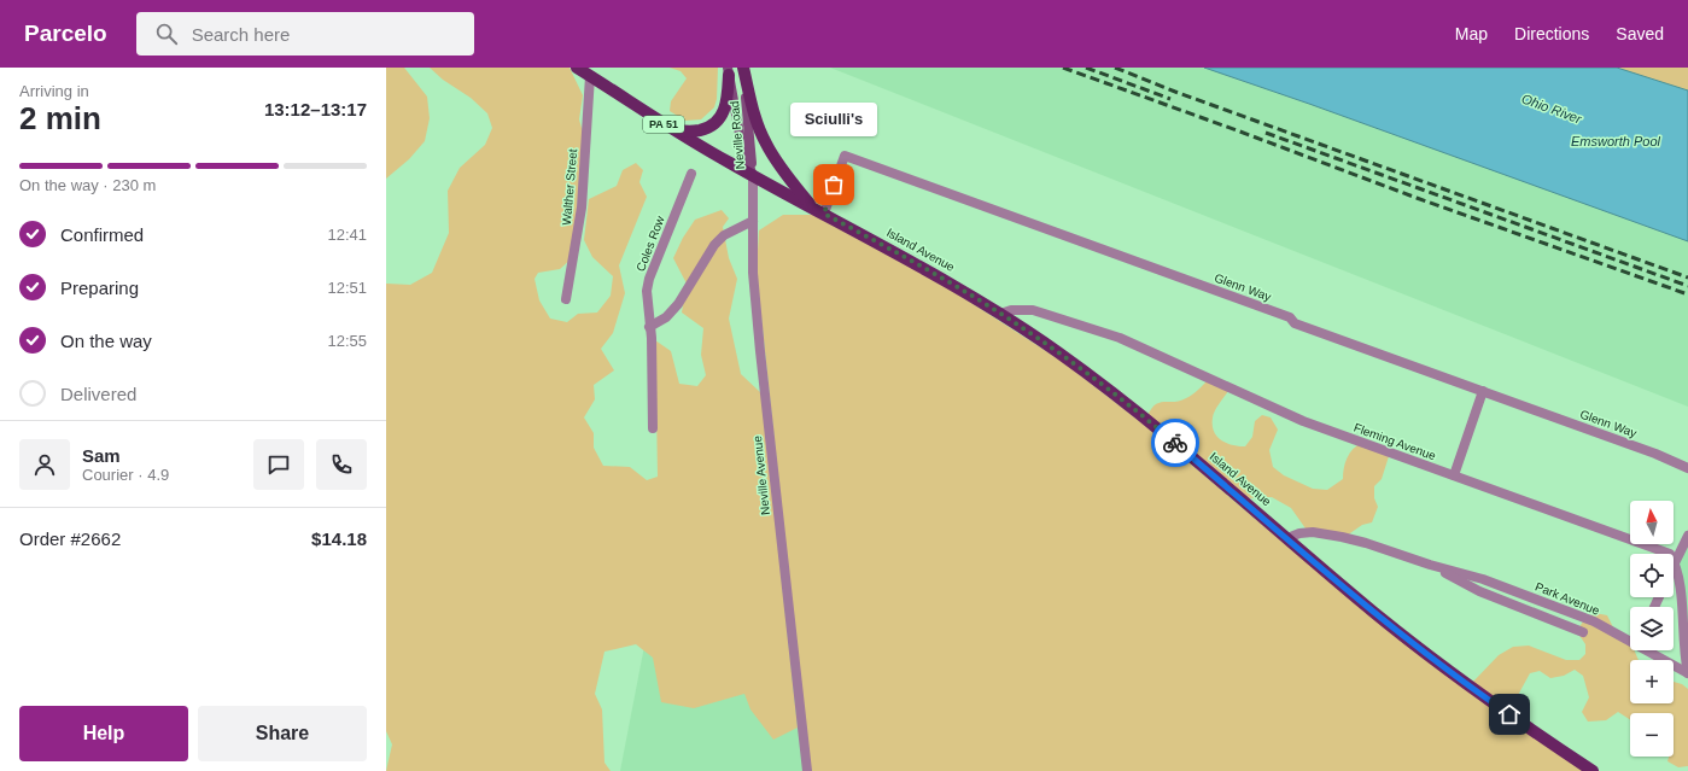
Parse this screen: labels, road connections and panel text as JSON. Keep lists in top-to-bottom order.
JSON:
{
  "streets": {
    "main road": ["PA 51", "Neville Road", "Island Avenue"],
    "street": [
      "Walther Street",
      "Coles Row",
      "Glenn Way",
      "Fleming Avenue",
      "Neville Avenue",
      "Park Avenue"
    ]
  },
  "crossings": [
    ["PA 51", "Neville Road"],
    ["PA 51", "Walther Street"],
    ["PA 51", "Island Avenue"],
    ["PA 51", "Neville Avenue"],
    ["Neville Road", "Island Avenue"],
    ["Neville Road", "Neville Avenue"],
    ["Island Avenue", "Glenn Way"],
    ["Island Avenue", "Fleming Avenue"],
    ["Island Avenue", "Neville Avenue"],
    ["Island Avenue", "Park Avenue"]
  ],
  "water": ["Ohio River", "Emsworth Pool"],
  "places": ["Sciulli's"],
  "north": "top",
  "page": {
    "header": "Parcelo",
    "search": "Search here",
    "nav": ["Map", "Directions", "Saved"],
    "heading": ["2 min", "Arriving in", "13:12–13:17"],
    "panel": [
      "Sam",
      "Courier · 4.9",
      "Order #2662",
      "$14.18"
    ],
    "bubble": "Sciulli's",
    "bar": "On the way · 230 m",
    "list": [
      ["Confirmed", "12:41"],
      ["Preparing", "12:51"],
      ["On the way", "12:55"],
      "Delivered"
    ],
    "map_buttons": ["+", "−"],
    "buttons": ["Help", "Share"]
  }
}
